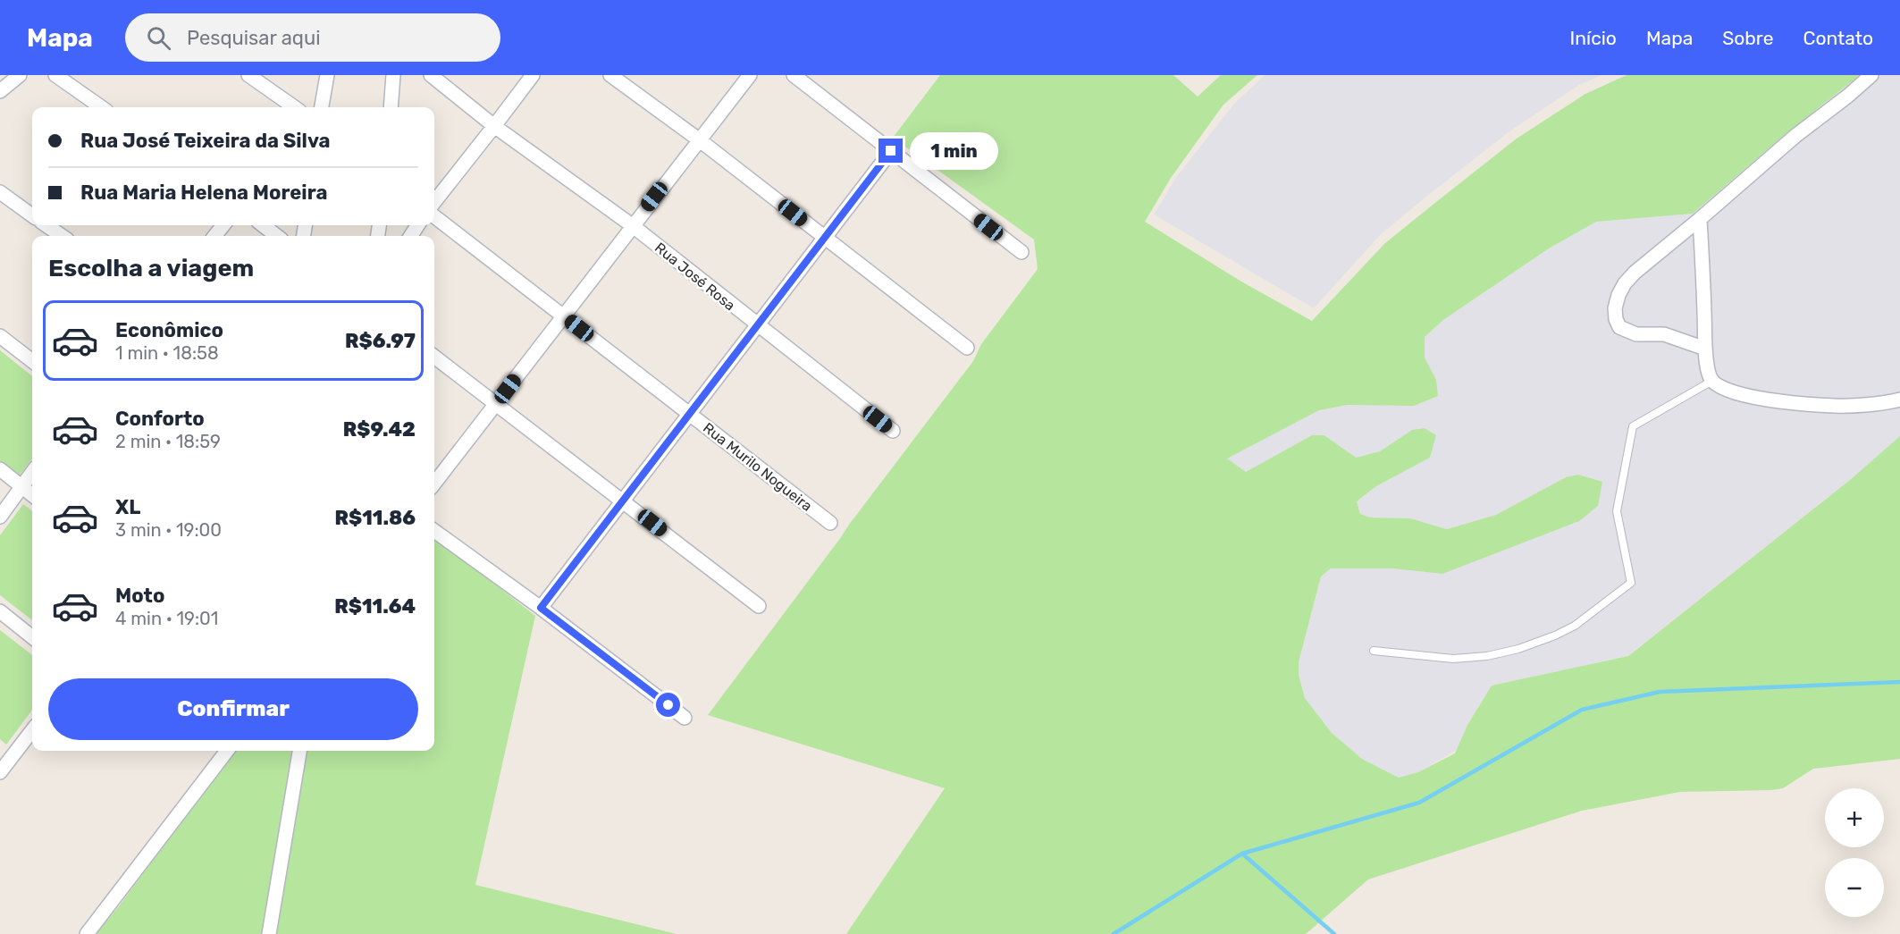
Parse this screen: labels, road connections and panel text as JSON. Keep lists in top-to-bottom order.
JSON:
{
  "streets": {
    "street": ["Rua José Rosa", "Rua Murilo Nogueira"]
  },
  "page": {
    "header": "Mapa",
    "search": "Pesquisar aqui",
    "nav": [
      "Início",
      "Mapa",
      "Sobre",
      "Contato"
    ],
    "banner": ["Rua José Teixeira da Silva", "Rua Maria Helena Moreira"],
    "bubble": "1 min",
    "heading": "Escolha a viagem",
    "list": [
      {
        "name": "Econômico",
        "note": "1 min · 18:58",
        "value": "R$6.97"
      },
      {
        "name": "Conforto",
        "note": "2 min · 18:59",
        "value": "R$9.42"
      },
      {
        "name": "XL",
        "note": "3 min · 19:00",
        "value": "R$11.86"
      },
      {
        "name": "Moto",
        "note": "4 min · 19:01",
        "value": "R$11.64"
      }
    ],
    "buttons": "Confirmar",
    "map_buttons": ["+", "−"]
  }
}
